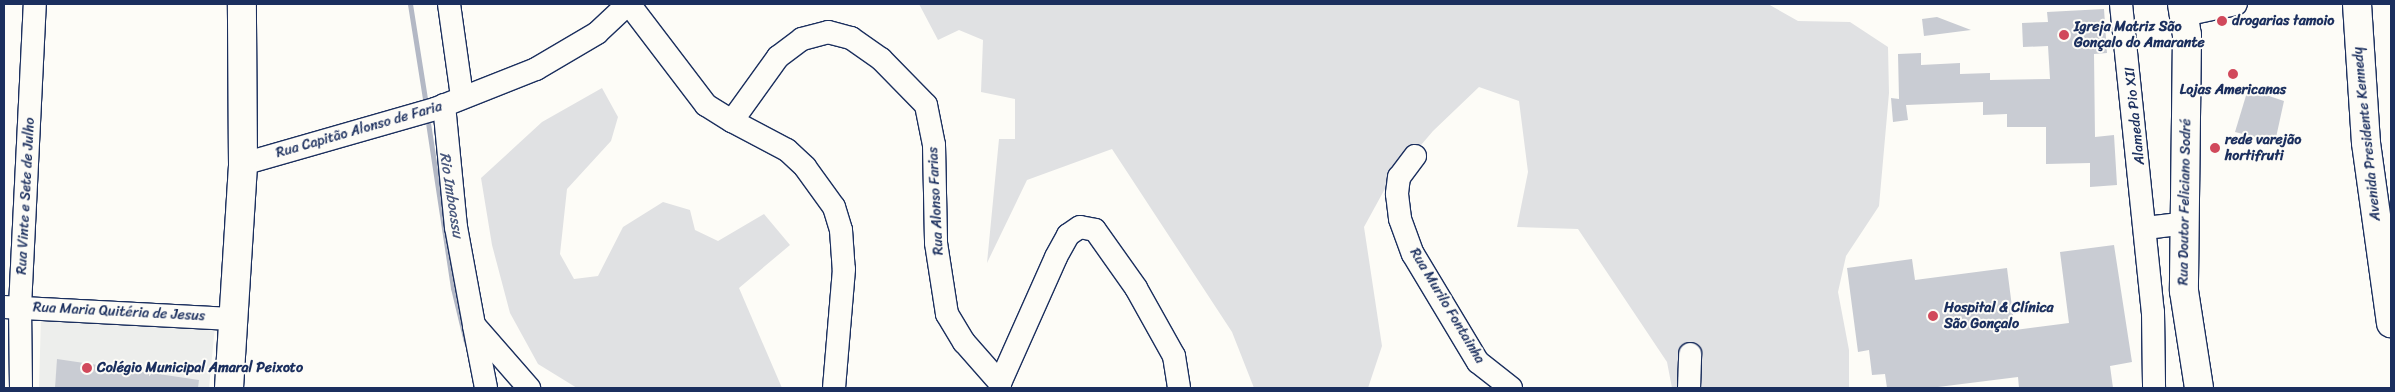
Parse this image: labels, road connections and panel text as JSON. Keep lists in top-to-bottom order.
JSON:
{
  "streets": {
    "main road": ["Avenida Presidente Kennedy", "Rua Doutor Feliciano Sodré"],
    "street": [
      "Alameda Pio XII",
      "Rua Capitão Alonso de Faria",
      "Rua Vinte e Sete de Julho",
      "Rua Alonso Farias",
      "Rua Murilo Fontainha",
      "Rua Maria Quitéria de Jesus"
    ]
  },
  "crossings": [
    ["Rua Vinte e Sete de Julho", "Rua Maria Quitéria de Jesus"]
  ],
  "water": ["Rio Imboassu"],
  "places": [
    "drogarias tamoio",
    "Igreja Matriz São Gonçalo do Amarante",
    "Lojas Americanas",
    "rede varejão hortifruti",
    "Hospital & Clínica São Gonçalo",
    "Colégio Municipal Amaral Peixoto"
  ]
}
